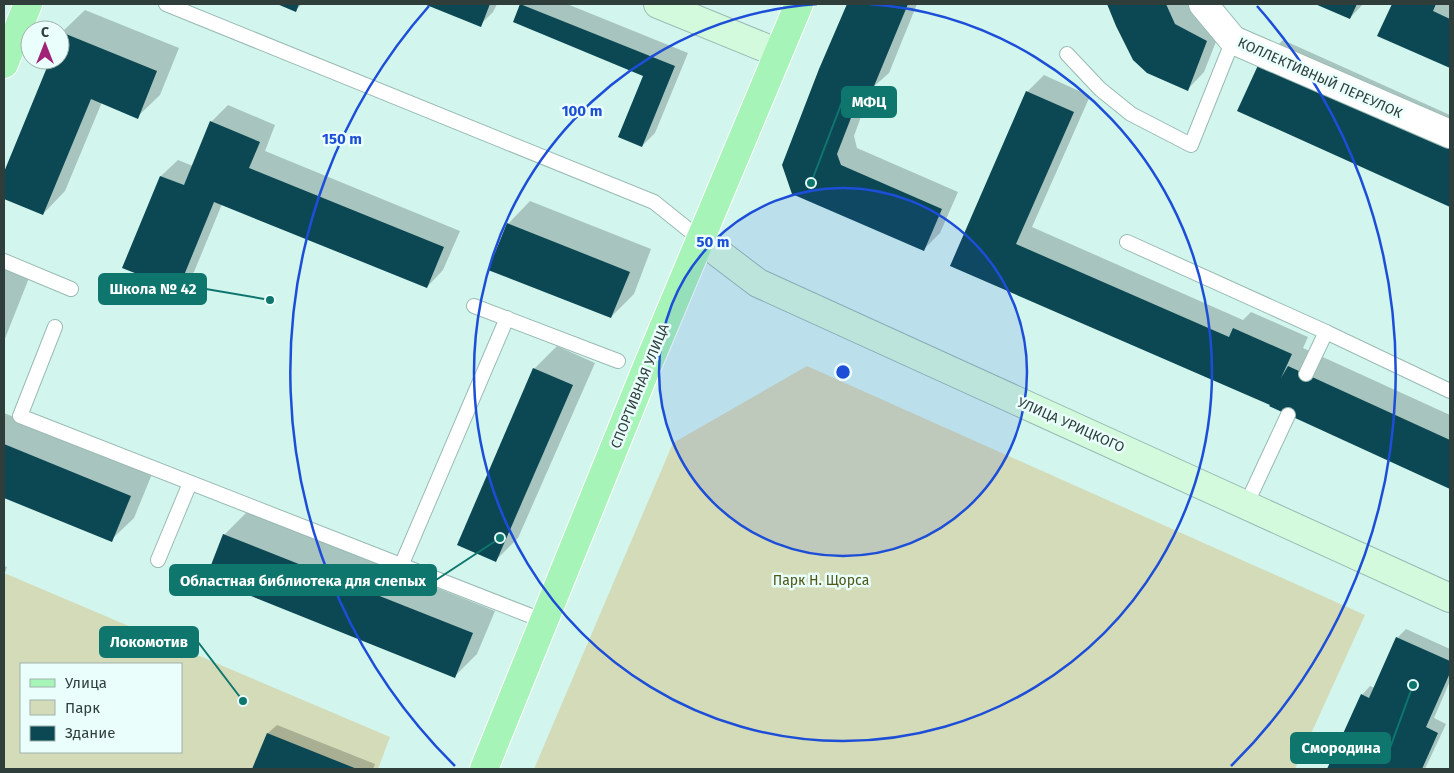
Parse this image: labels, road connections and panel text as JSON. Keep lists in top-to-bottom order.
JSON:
{
  "streets": {
    "main road": ["СПОРТИВНАЯ УЛИЦА", "УЛИЦА УРИЦКОГО"],
    "street": ["КОЛЛЕКТИВНЫЙ ПЕРЕУЛОК"]
  },
  "crossings": [
    ["СПОРТИВНАЯ УЛИЦА", "УЛИЦА УРИЦКОГО"]
  ],
  "parks": ["Парк Н. Щорса"],
  "places": [
    "МФЦ",
    "Школа № 42",
    "Областная библиотека для слепых",
    "Смородина",
    "Локомотив"
  ],
  "legend": ["Улица", "Парк", "Здание"],
  "north": "top",
  "rings": ["100 m", "150 m", "50 m"]
}
